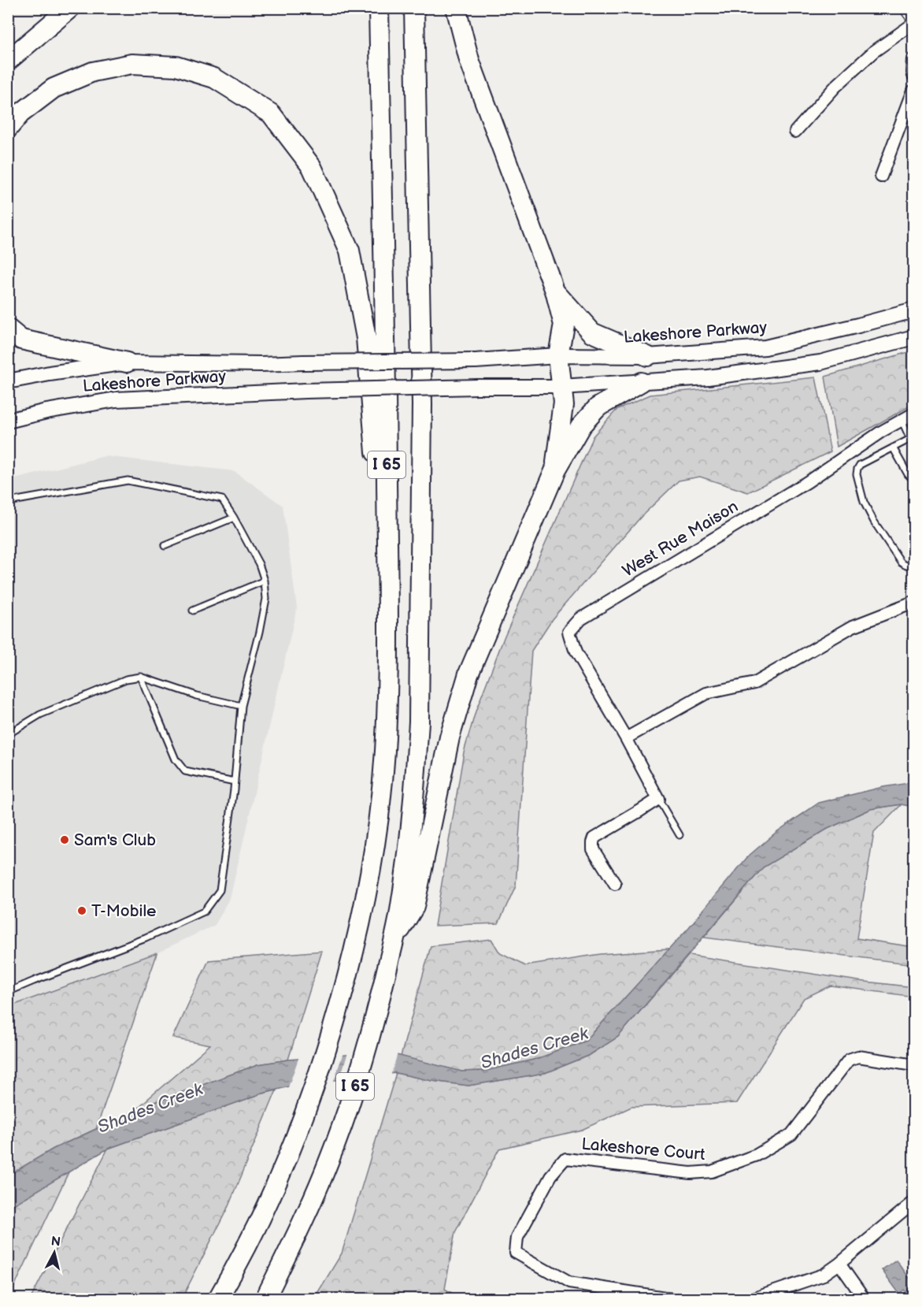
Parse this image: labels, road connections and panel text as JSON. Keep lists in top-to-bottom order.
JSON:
{
  "streets": {
    "highway": ["I 65"],
    "main road": ["Lakeshore Parkway"],
    "street": ["West Rue Maison", "Lakeshore Court"]
  },
  "water": ["Shades Creek"],
  "places": ["Sam's Club", "T-Mobile"],
  "north": "top"
}
